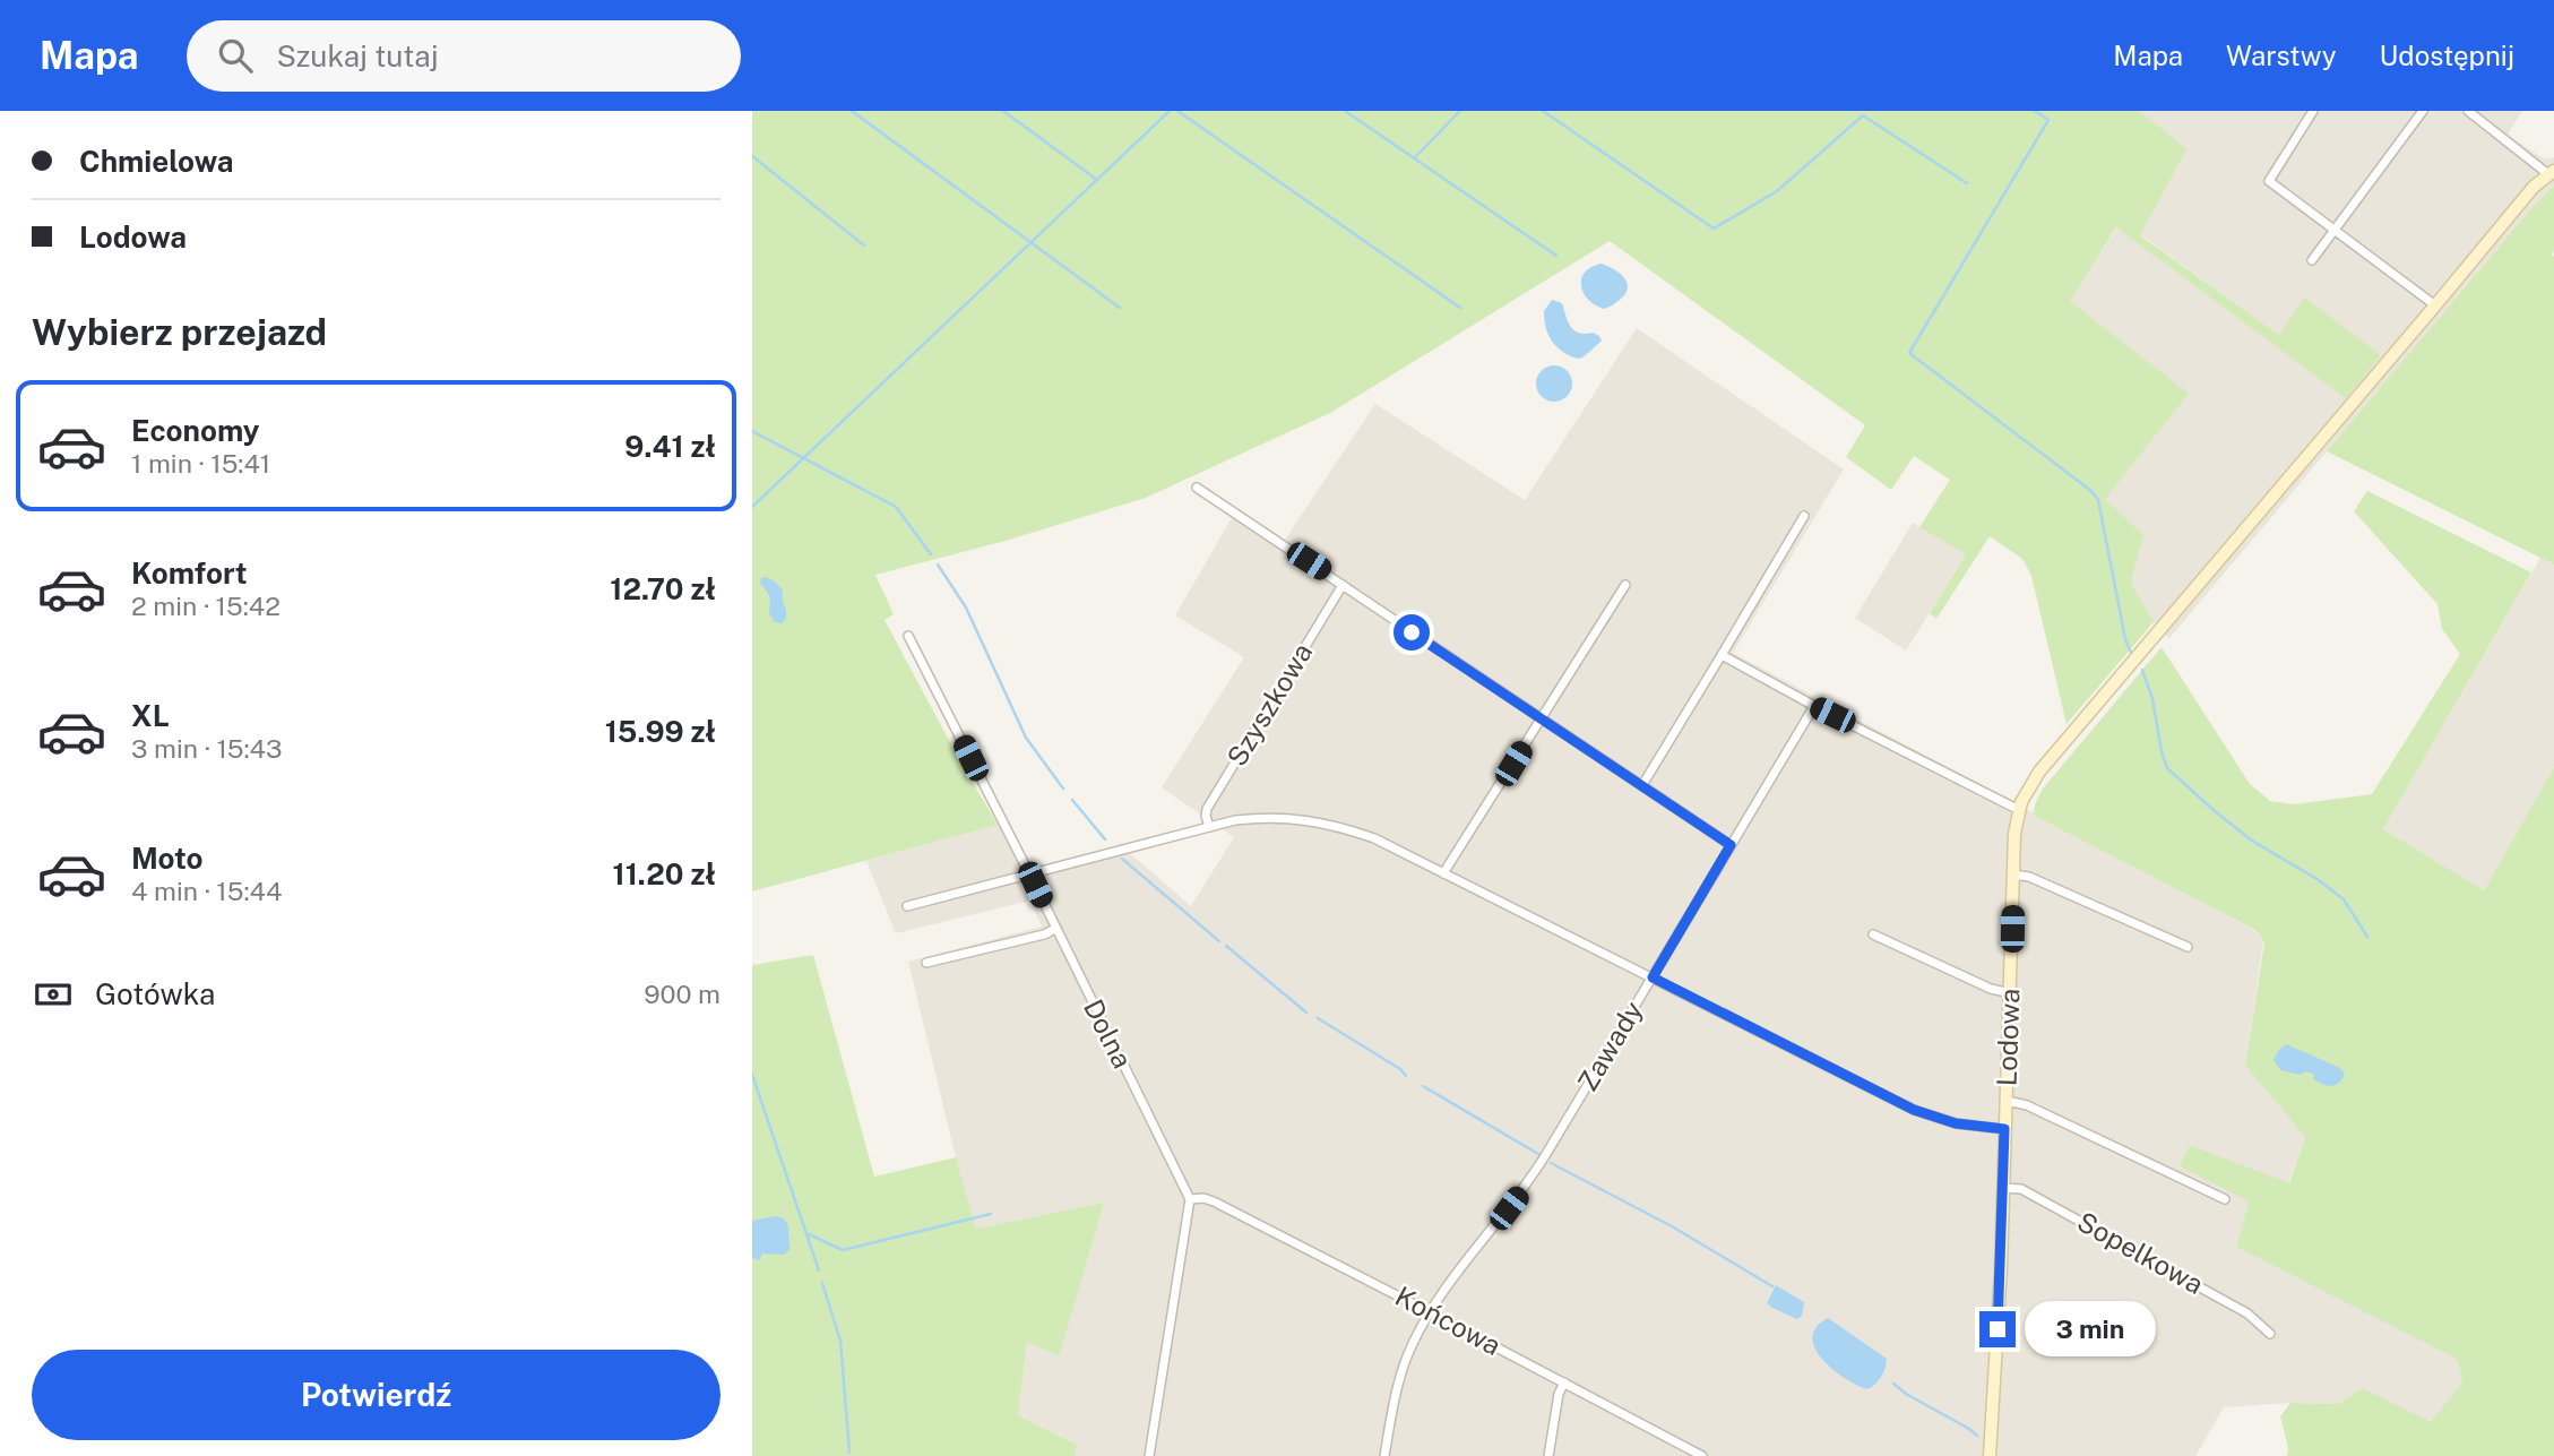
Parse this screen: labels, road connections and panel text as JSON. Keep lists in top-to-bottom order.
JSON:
{
  "streets": {
    "street": [
      "Szyszkowa",
      "Dolna",
      "Lodowa",
      "Zawady",
      "Sopelkowa",
      "Końcowa"
    ]
  },
  "crossings": [
    ["Dolna", "Końcowa"],
    ["Lodowa", "Sopelkowa"],
    ["Zawady", "Końcowa"]
  ],
  "page": {
    "header": "Mapa",
    "search": "Szukaj tutaj",
    "nav": ["Mapa", "Warstwy", "Udostępnij"],
    "banner": ["Chmielowa", "Lodowa"],
    "heading": "Wybierz przejazd",
    "list": [
      {
        "name": "Economy",
        "note": "1 min · 15:41",
        "value": "9.41 zł"
      },
      {
        "name": "Komfort",
        "note": "2 min · 15:42",
        "value": "12.70 zł"
      },
      {
        "name": "XL",
        "note": "3 min · 15:43",
        "value": "15.99 zł"
      },
      {
        "name": "Moto",
        "note": "4 min · 15:44",
        "value": "11.20 zł"
      }
    ],
    "pay": ["Gotówka", "900 m"],
    "bubble": "3 min",
    "buttons": "Potwierdź"
  }
}
